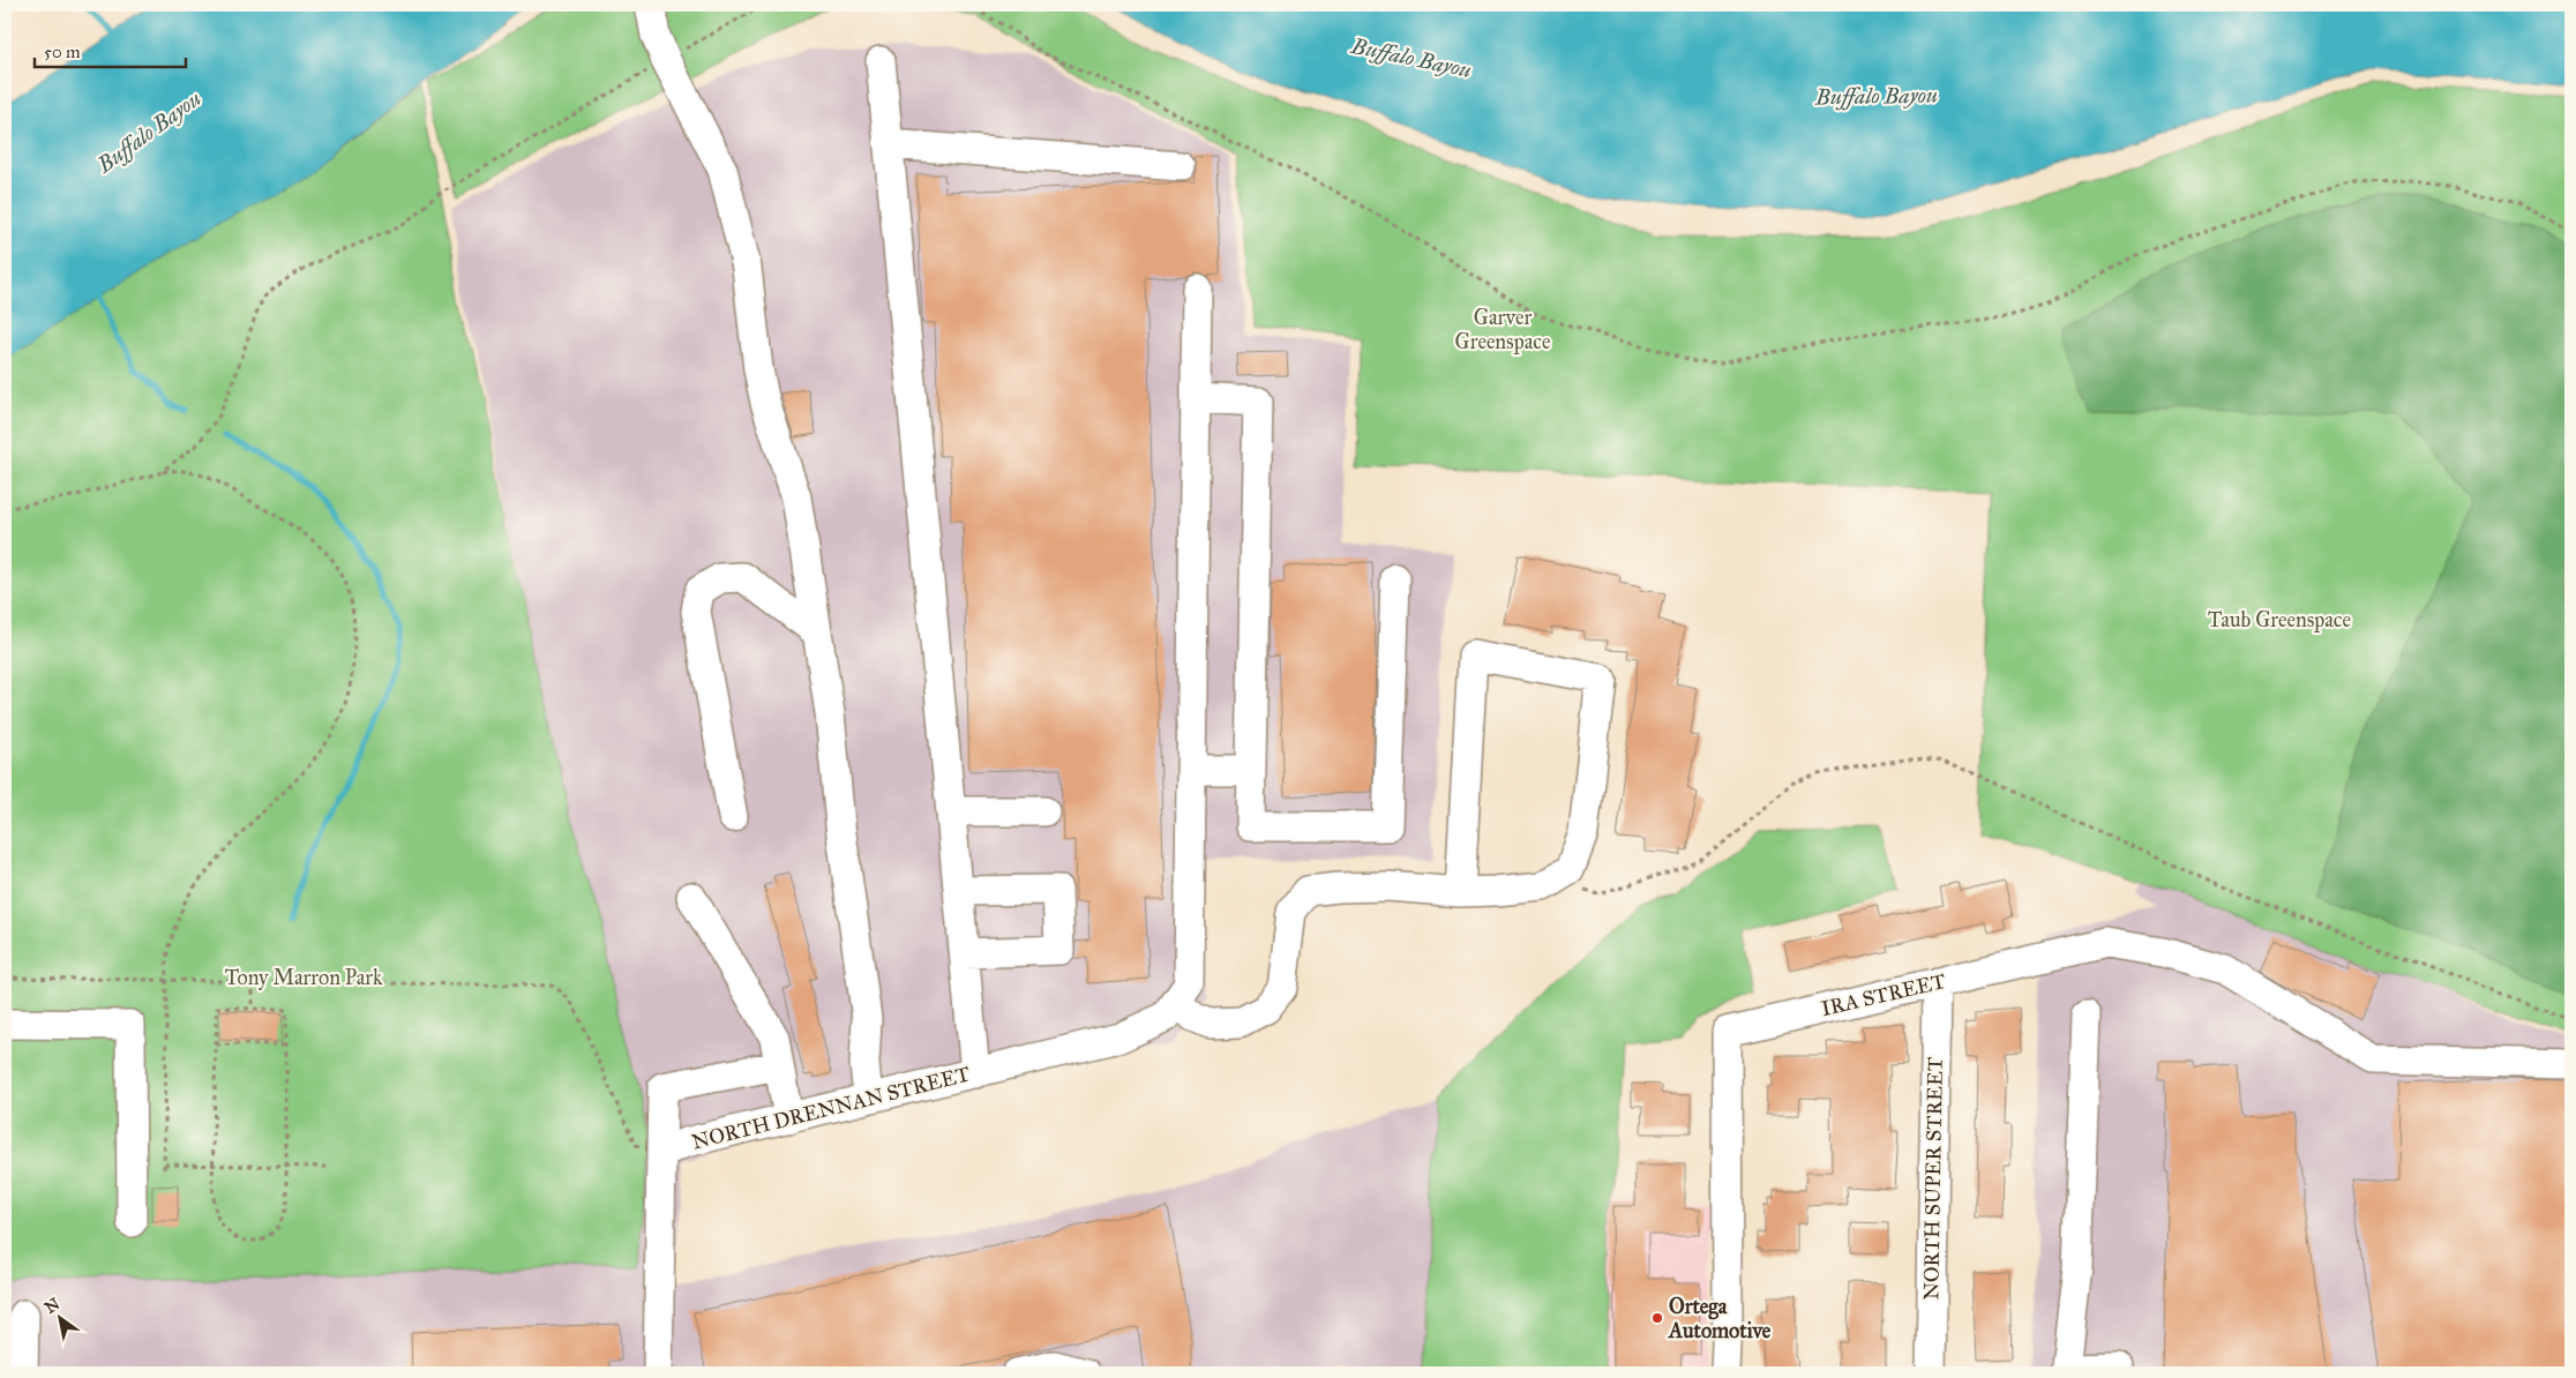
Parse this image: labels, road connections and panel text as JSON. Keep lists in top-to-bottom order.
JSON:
{
  "streets": {
    "street": ["IRA STREET", "NORTH DRENNAN STREET", "NORTH SUPER STREET"]
  },
  "crossings": [
    ["IRA STREET", "NORTH SUPER STREET"]
  ],
  "water": ["Buffalo Bayou"],
  "parks": ["Garver Greenspace", "Taub Greenspace", "Tony Marron Park"],
  "places": ["Ortega Automotive"],
  "scale_bar": "50 m",
  "north": "top left"
}
